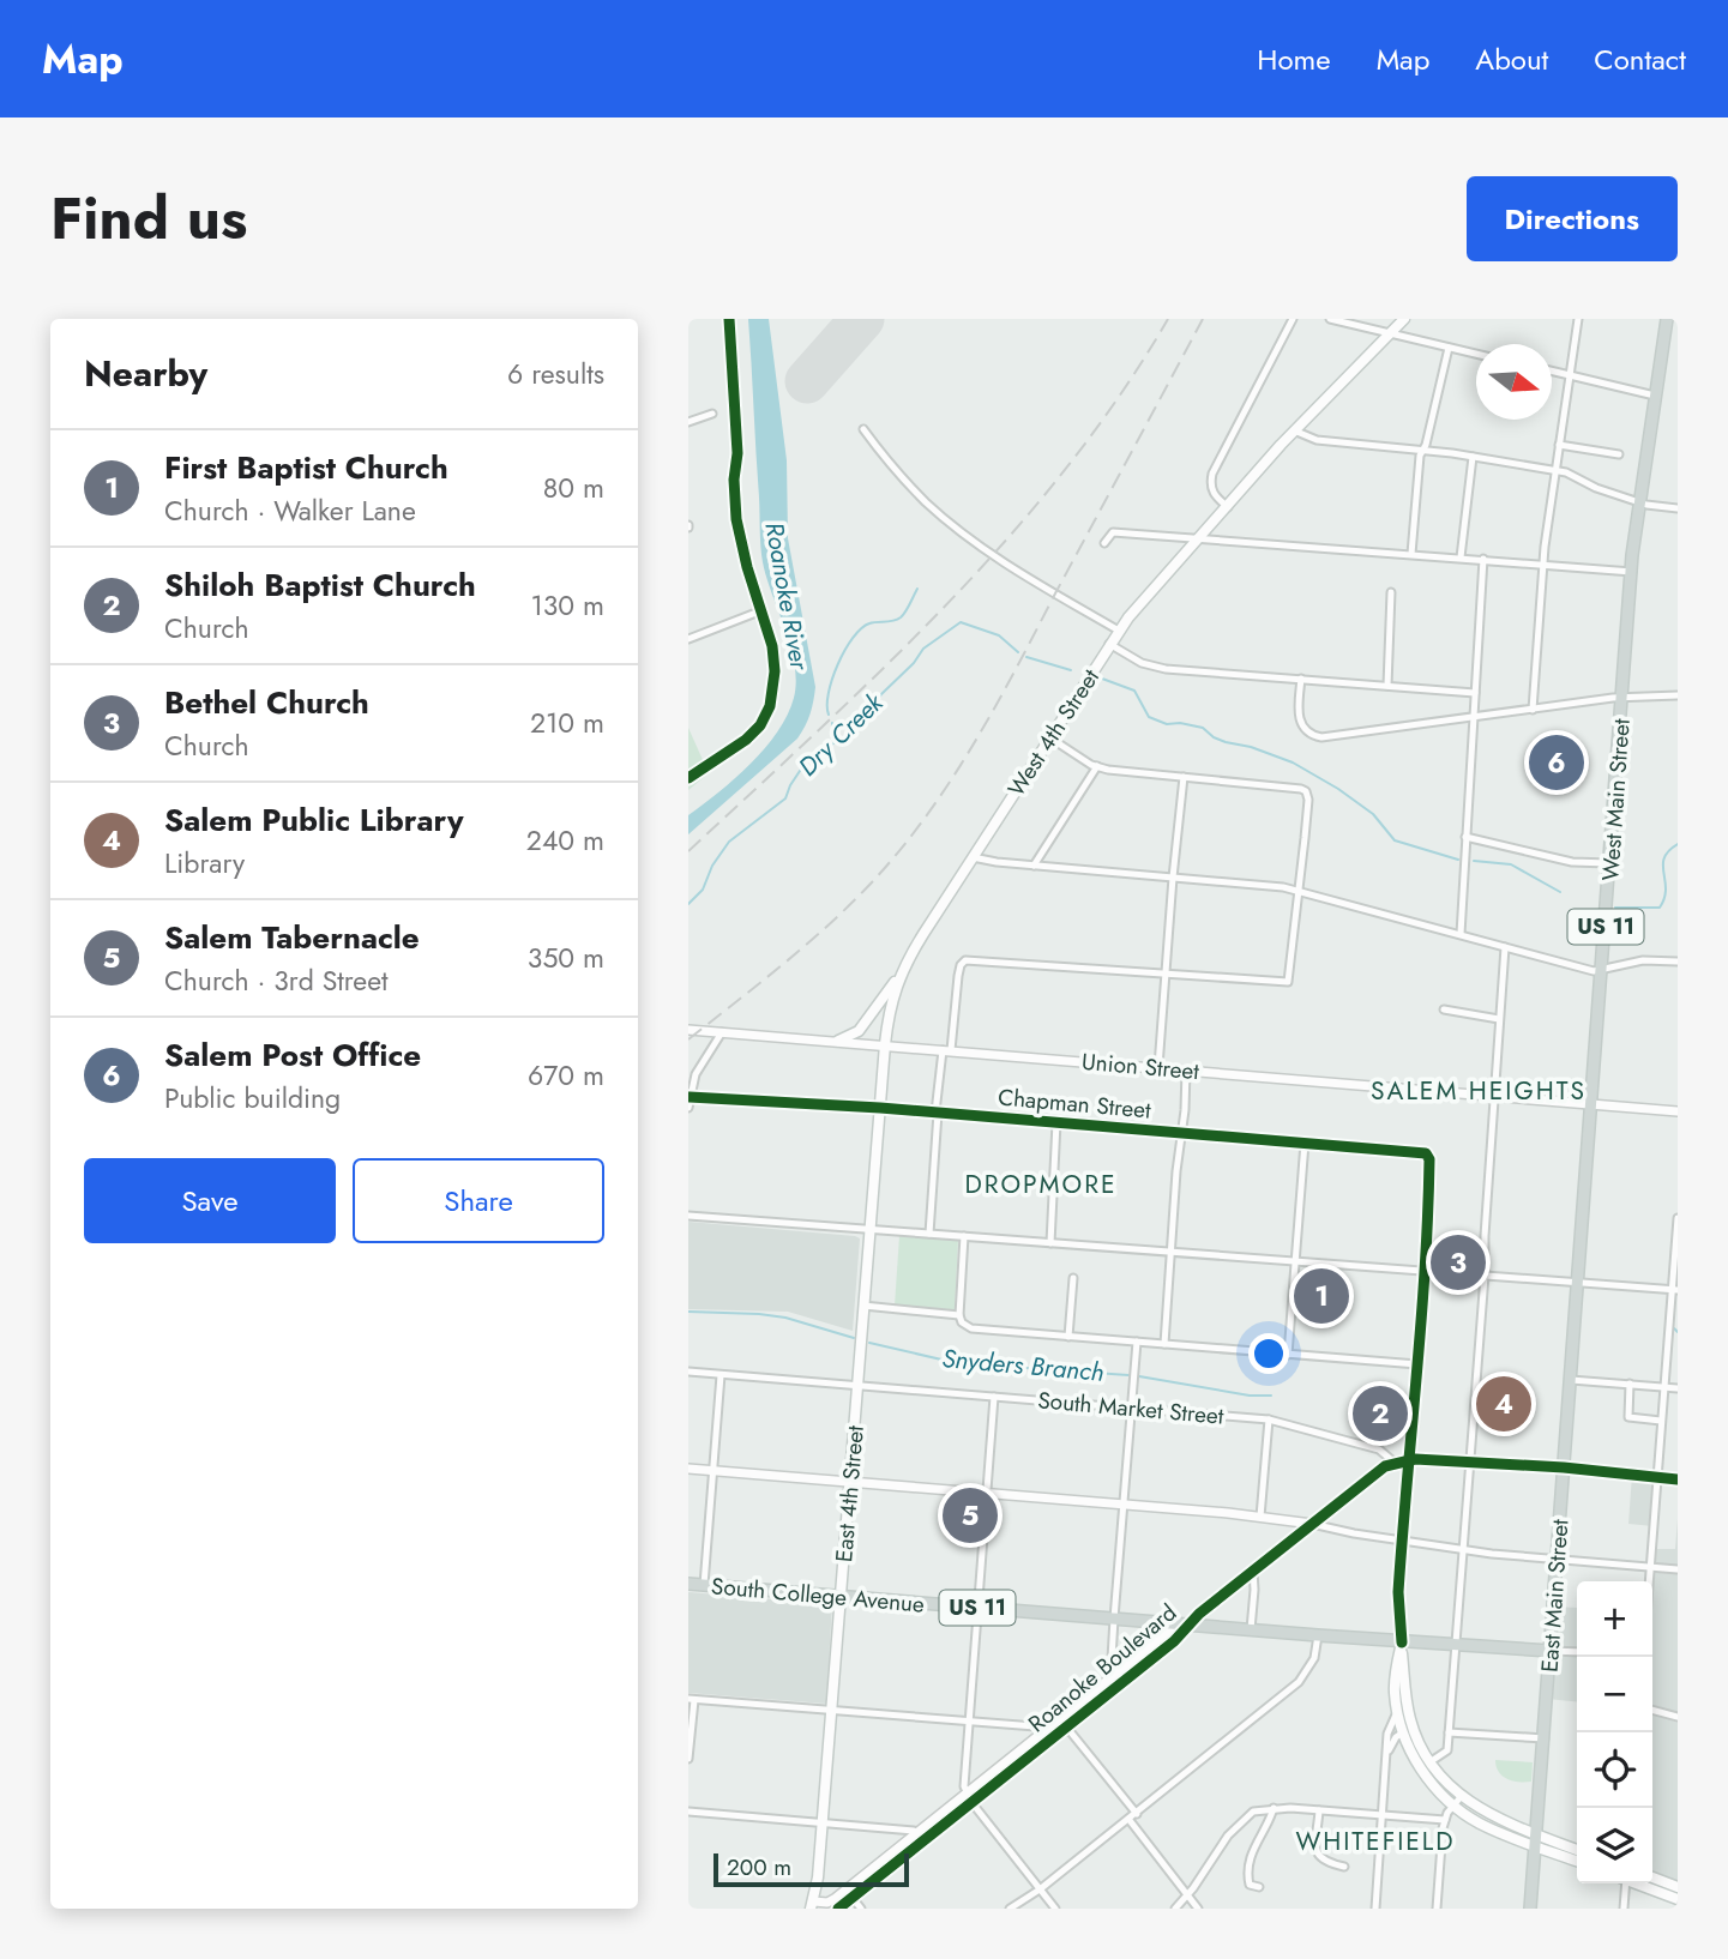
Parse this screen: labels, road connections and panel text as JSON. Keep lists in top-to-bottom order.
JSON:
{
  "streets": {
    "main road": [
      "West 4th Street",
      "West Main Street",
      "US 11",
      "East 4th Street",
      "South College Avenue",
      "East Main Street"
    ],
    "street": [
      "Union Street",
      "Chapman Street",
      "South Market Street",
      "Roanoke Boulevard"
    ]
  },
  "crossings": [
    ["West 4th Street", "Union Street"],
    ["West 4th Street", "Chapman Street"],
    ["West 4th Street", "East 4th Street"],
    ["West Main Street", "Union Street"],
    ["West Main Street", "East Main Street"],
    ["South Market Street", "East 4th Street"],
    ["South Market Street", "Roanoke Boulevard"],
    ["East 4th Street", "South College Avenue"],
    ["East 4th Street", "Roanoke Boulevard"],
    ["South College Avenue", "East Main Street"],
    ["South College Avenue", "Roanoke Boulevard"]
  ],
  "districts": ["SALEM HEIGHTS", "DROPMORE", "WHITEFIELD"],
  "water": ["Roanoke River", "Dry Creek", "Snyders Branch"],
  "scale_bar": "200 m",
  "north": "right",
  "page": {
    "header": "Map",
    "nav": [
      "Home",
      "Map",
      "About",
      "Contact"
    ],
    "title": "Find us",
    "buttons": [
      "Directions",
      ["Save", "Share"]
    ],
    "heading": ["Nearby", "6 results"],
    "list": [
      {
        "mark": "1",
        "name": "First Baptist Church",
        "note": "Church · Walker Lane",
        "value": "80 m"
      },
      {
        "mark": "2",
        "name": "Shiloh Baptist Church",
        "note": "Church",
        "value": "130 m"
      },
      {
        "mark": "3",
        "name": "Bethel Church",
        "note": "Church",
        "value": "210 m"
      },
      {
        "mark": "4",
        "name": "Salem Public Library",
        "note": "Library",
        "value": "240 m"
      },
      {
        "mark": "5",
        "name": "Salem Tabernacle",
        "note": "Church · 3rd Street",
        "value": "350 m"
      },
      {
        "mark": "6",
        "name": "Salem Post Office",
        "note": "Public building",
        "value": "670 m"
      }
    ],
    "pins": [
      "6",
      "3",
      "1",
      "4",
      "2",
      "5"
    ],
    "map_buttons": ["+", "−"],
    "scale": "200 m"
  }
}
